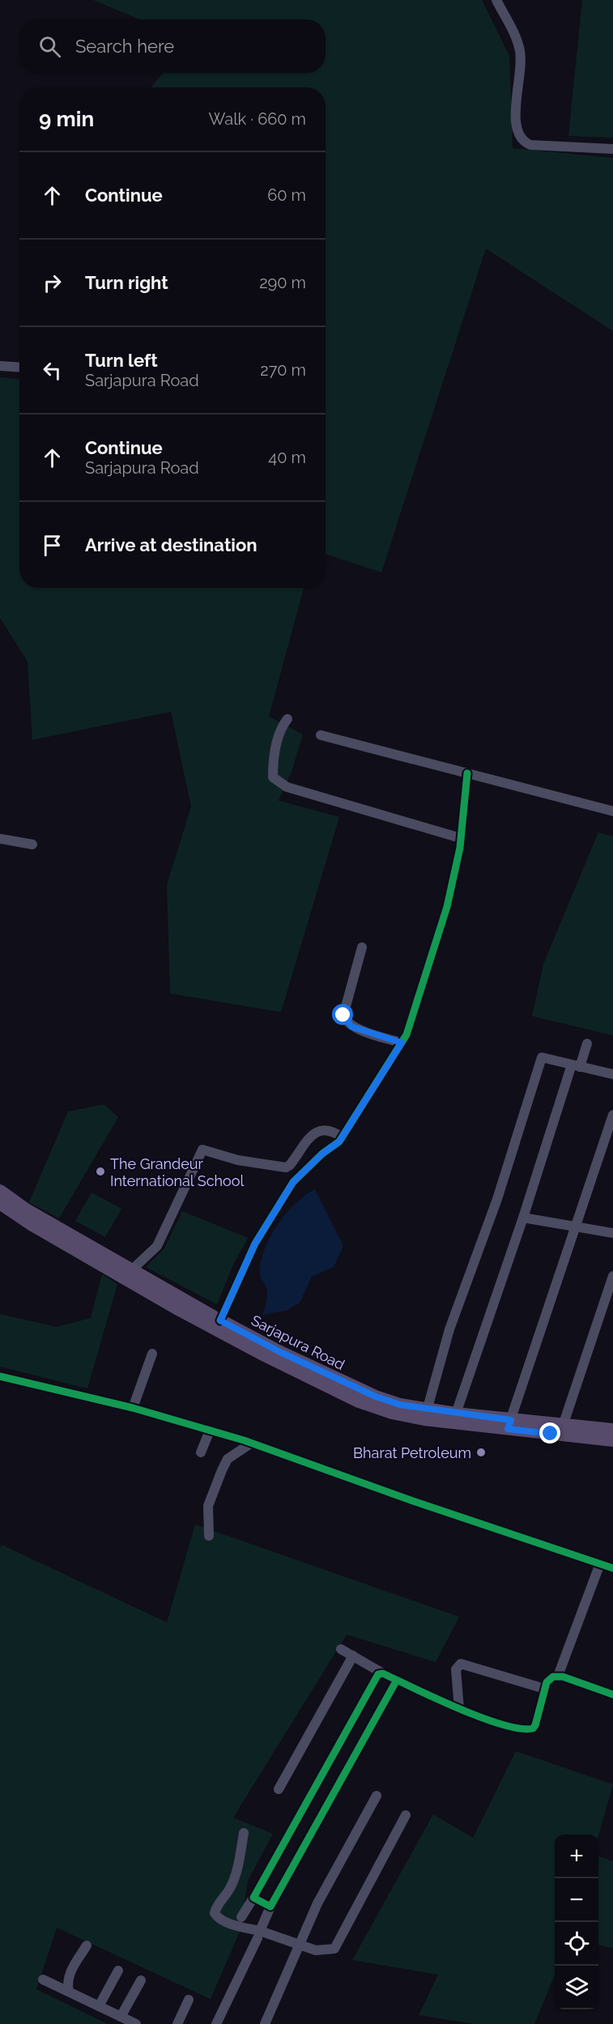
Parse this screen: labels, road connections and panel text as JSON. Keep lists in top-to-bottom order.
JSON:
{
  "streets": {
    "main road": ["Sarjapura Road"]
  },
  "places": ["The Grandeur International School", "Bharat Petroleum"],
  "page": {
    "search": "Search here",
    "heading": ["9 min", "Walk · 660 m"],
    "list": [
      ["Continue", "60 m"],
      ["Turn right", "290 m"],
      ["Turn left", "Sarjapura Road", "270 m"],
      ["Continue", "Sarjapura Road", "40 m"],
      "Arrive at destination"
    ],
    "map_buttons": ["+", "−"]
  }
}
